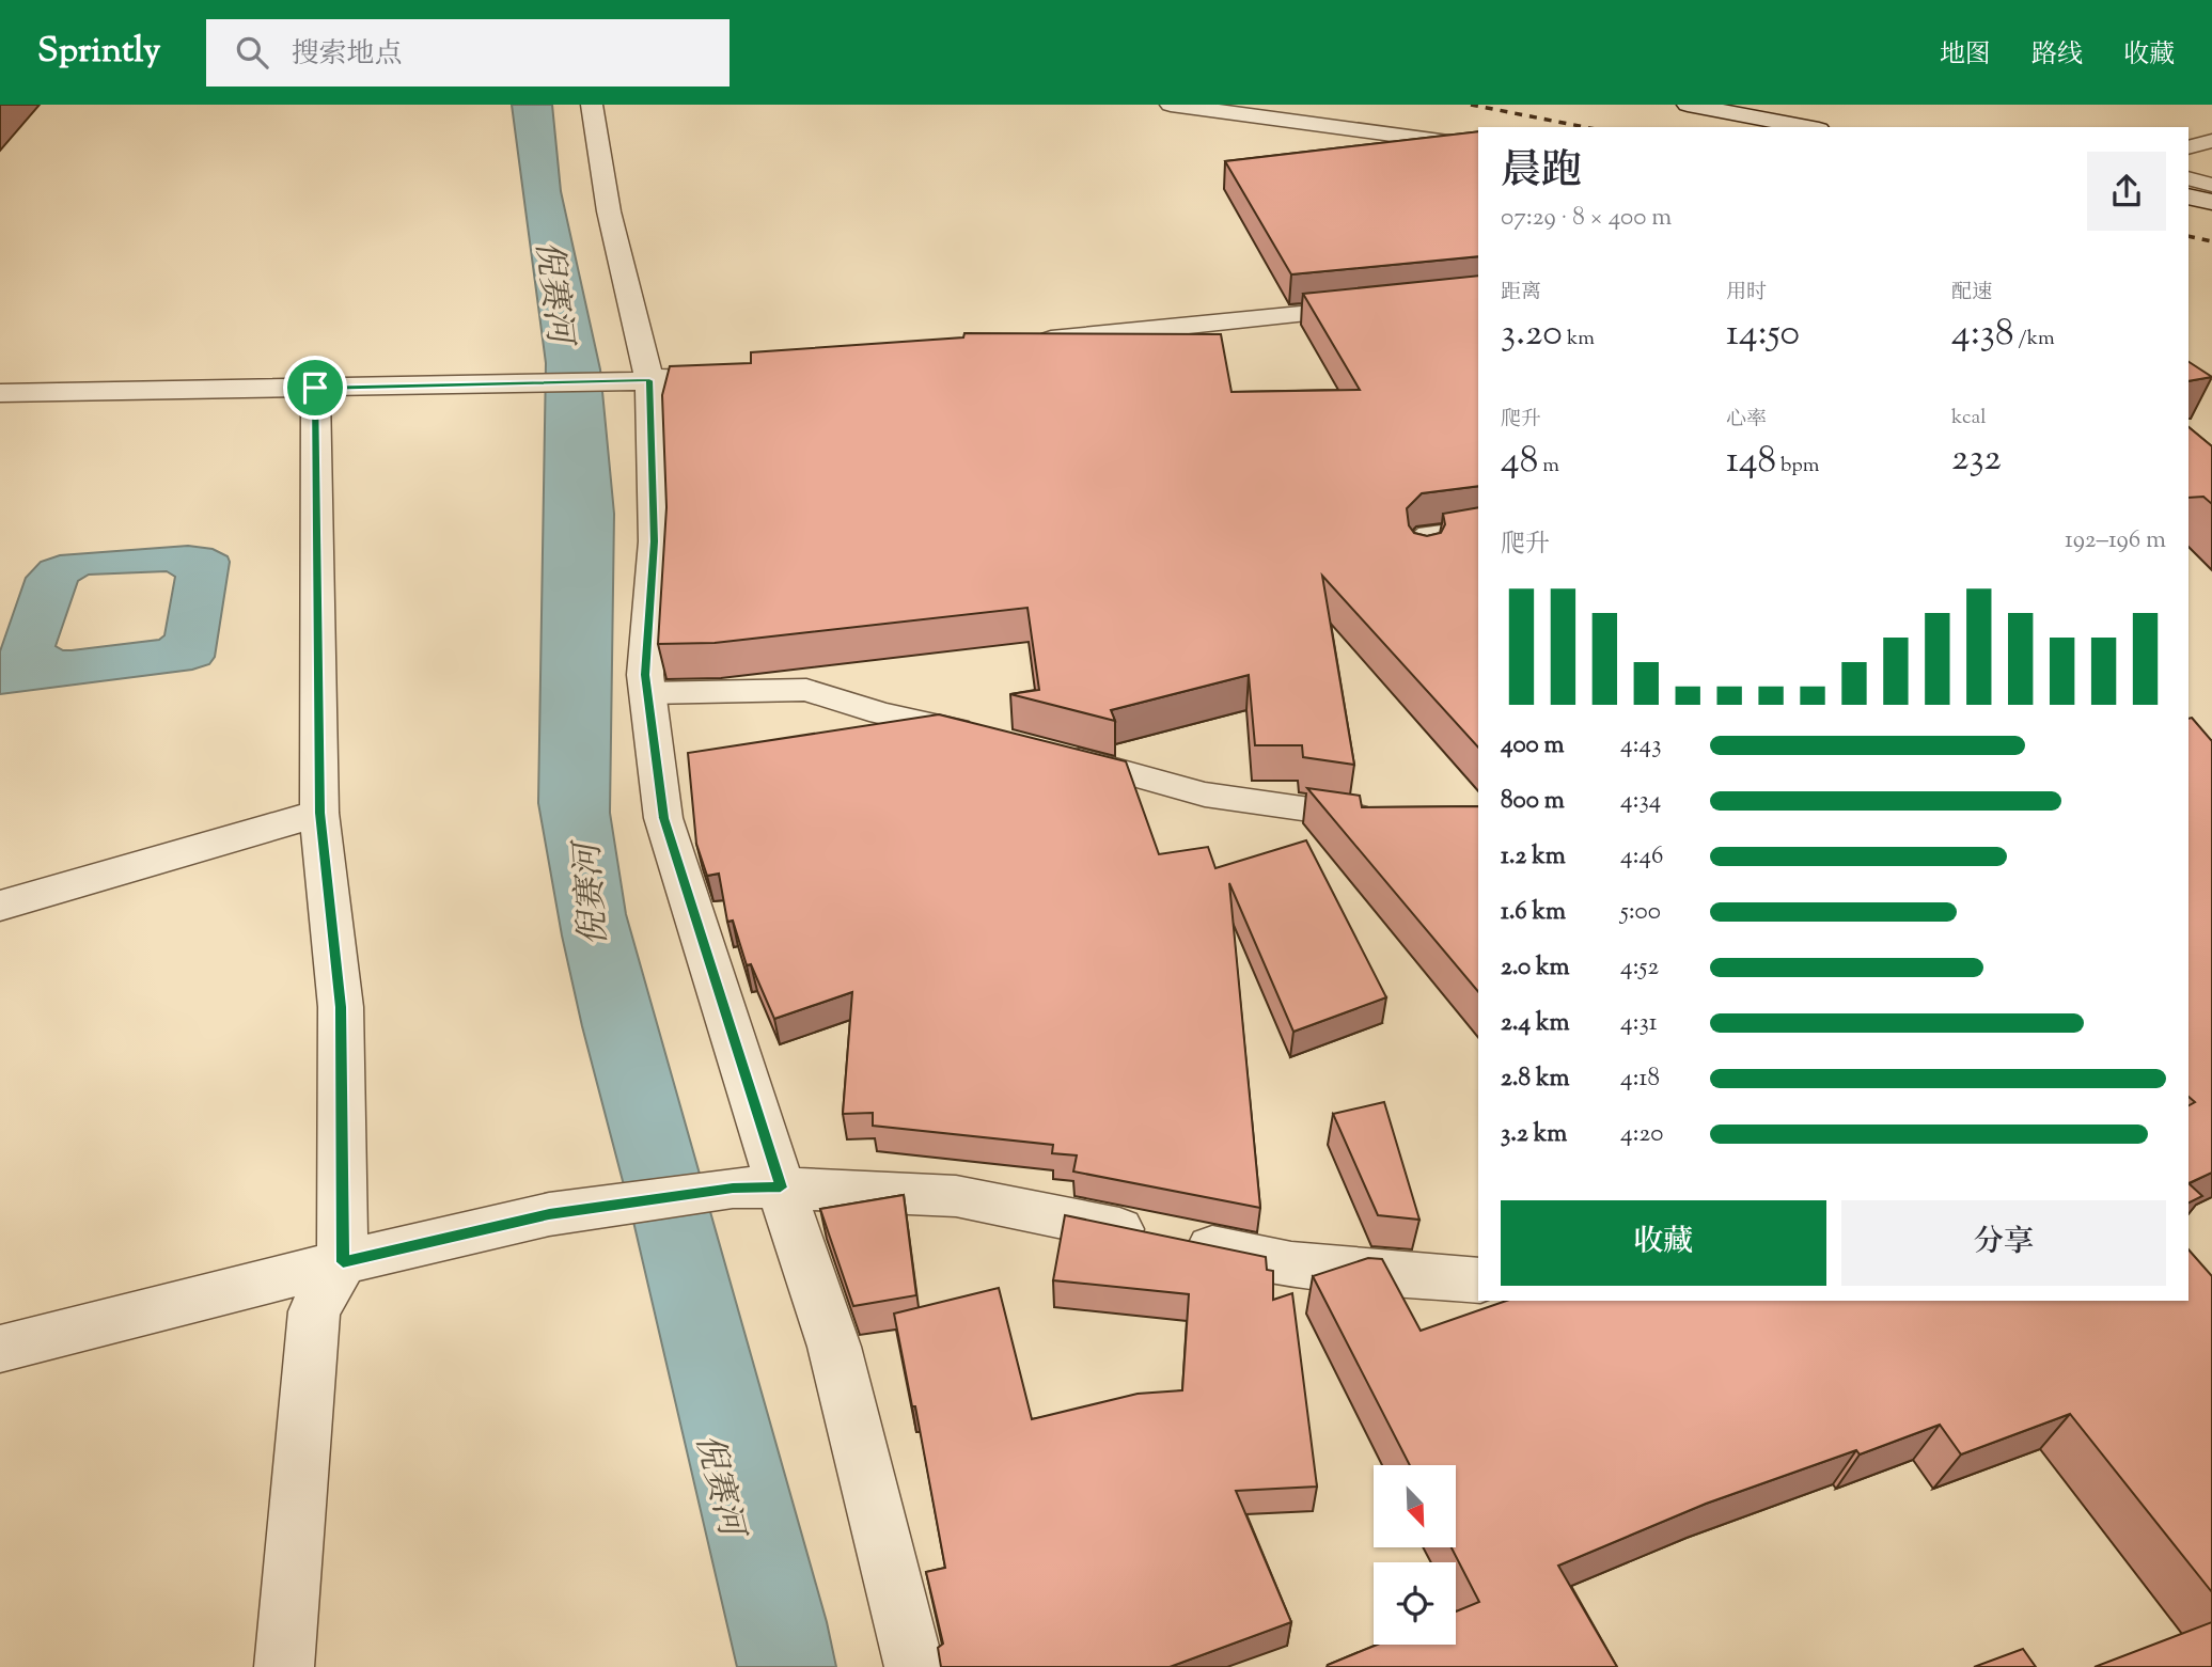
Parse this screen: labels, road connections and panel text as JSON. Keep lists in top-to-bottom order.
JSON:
{
  "water": ["倪赛河"],
  "north": "bottom right",
  "page": {
    "header": "Sprintly",
    "search": "搜索地点",
    "nav": ["地图", "路线", "收藏"],
    "heading": ["晨跑", "07:29 · 8 × 400 m"],
    "stats": [
      ["距离", "3.20 km"],
      ["用时", "14:50"],
      ["配速", "4:38 /km"],
      ["爬升", "48 m"],
      ["心率", "148 bpm"],
      ["kcal", "232"]
    ],
    "chart": ["爬升", "192–196 m"],
    "list": [
      {
        "name": "400 m",
        "note": "4:43"
      },
      {
        "name": "800 m",
        "note": "4:34"
      },
      {
        "name": "1.2 km",
        "note": "4:46"
      },
      {
        "name": "1.6 km",
        "note": "5:00"
      },
      {
        "name": "2.0 km",
        "note": "4:52"
      },
      {
        "name": "2.4 km",
        "note": "4:31"
      },
      {
        "name": "2.8 km",
        "note": "4:18"
      },
      {
        "name": "3.2 km",
        "note": "4:20"
      }
    ],
    "buttons": ["收藏", "分享"]
  }
}
